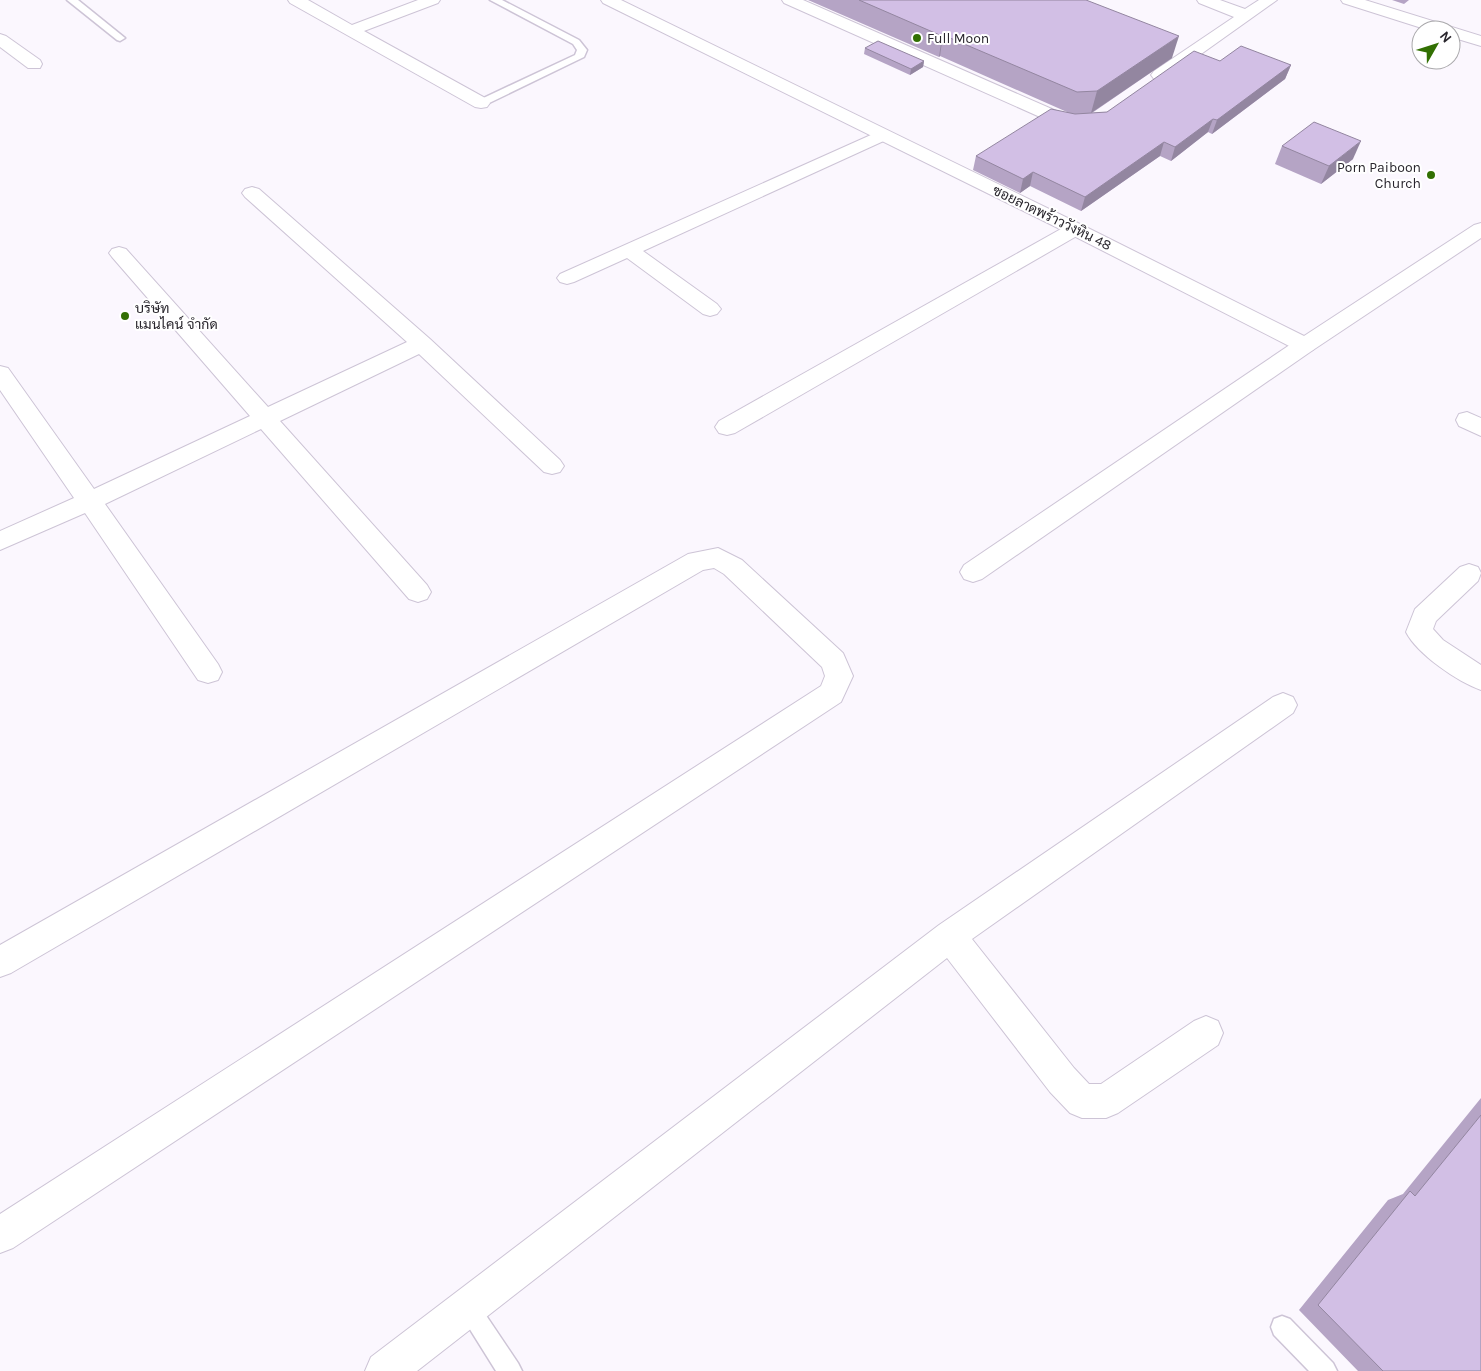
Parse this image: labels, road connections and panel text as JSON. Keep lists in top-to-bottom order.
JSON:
{
  "streets": {
    "street": ["ซอยลาดพร้าววังหิน 48"]
  },
  "places": ["Full Moon", "Porn Paiboon Church", "บริษัท แมนไคน์ จำกัด"],
  "north": "top right"
}
